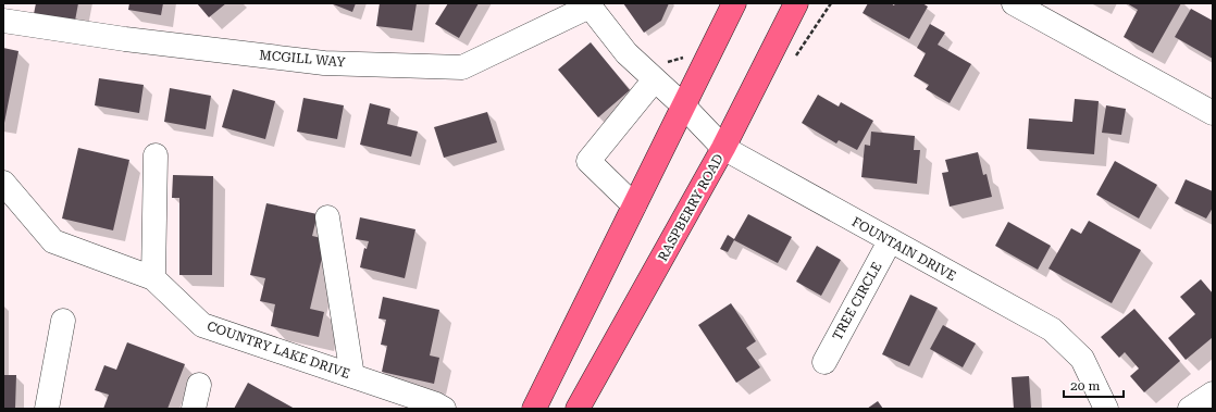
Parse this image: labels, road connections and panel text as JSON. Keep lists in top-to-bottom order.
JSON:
{
  "streets": {
    "main road": ["RASPBERRY ROAD"],
    "street": [
      "MCGILL WAY",
      "FOUNTAIN DRIVE",
      "TREE CIRCLE",
      "COUNTRY LAKE DRIVE"
    ]
  },
  "crossings": [
    ["RASPBERRY ROAD", "FOUNTAIN DRIVE"],
    ["FOUNTAIN DRIVE", "TREE CIRCLE"]
  ],
  "scale_bar": "20 m"
}
